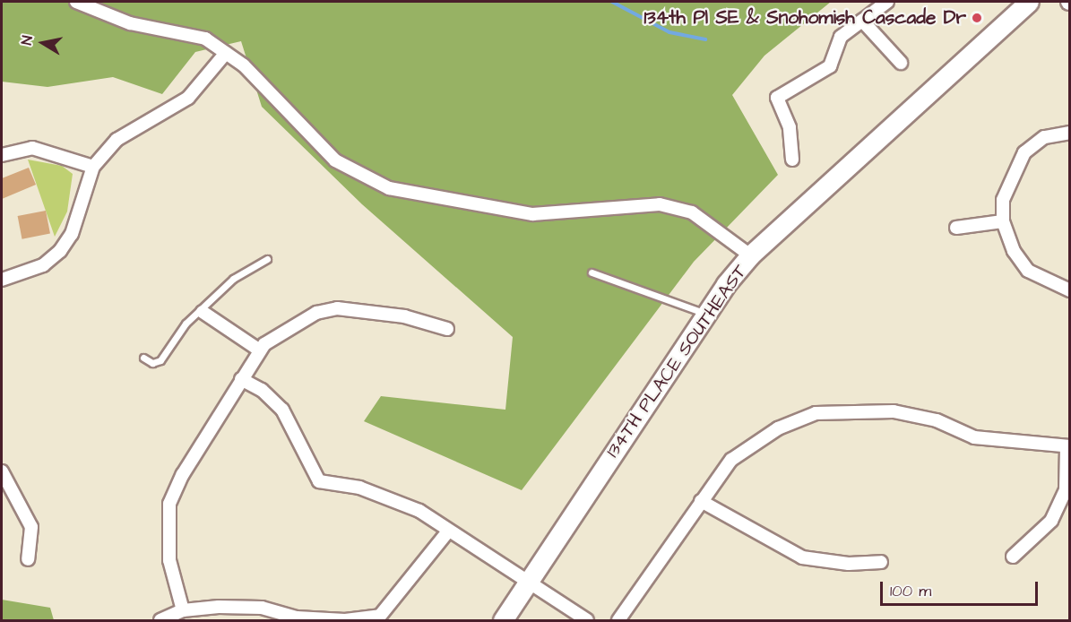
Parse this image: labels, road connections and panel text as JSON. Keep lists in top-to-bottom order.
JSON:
{
  "streets": {
    "main road": ["134TH PLACE SOUTHEAST"]
  },
  "places": ["134th Pl SE & Snohomish Cascade Dr"],
  "scale_bar": "100 m",
  "north": "left"
}
